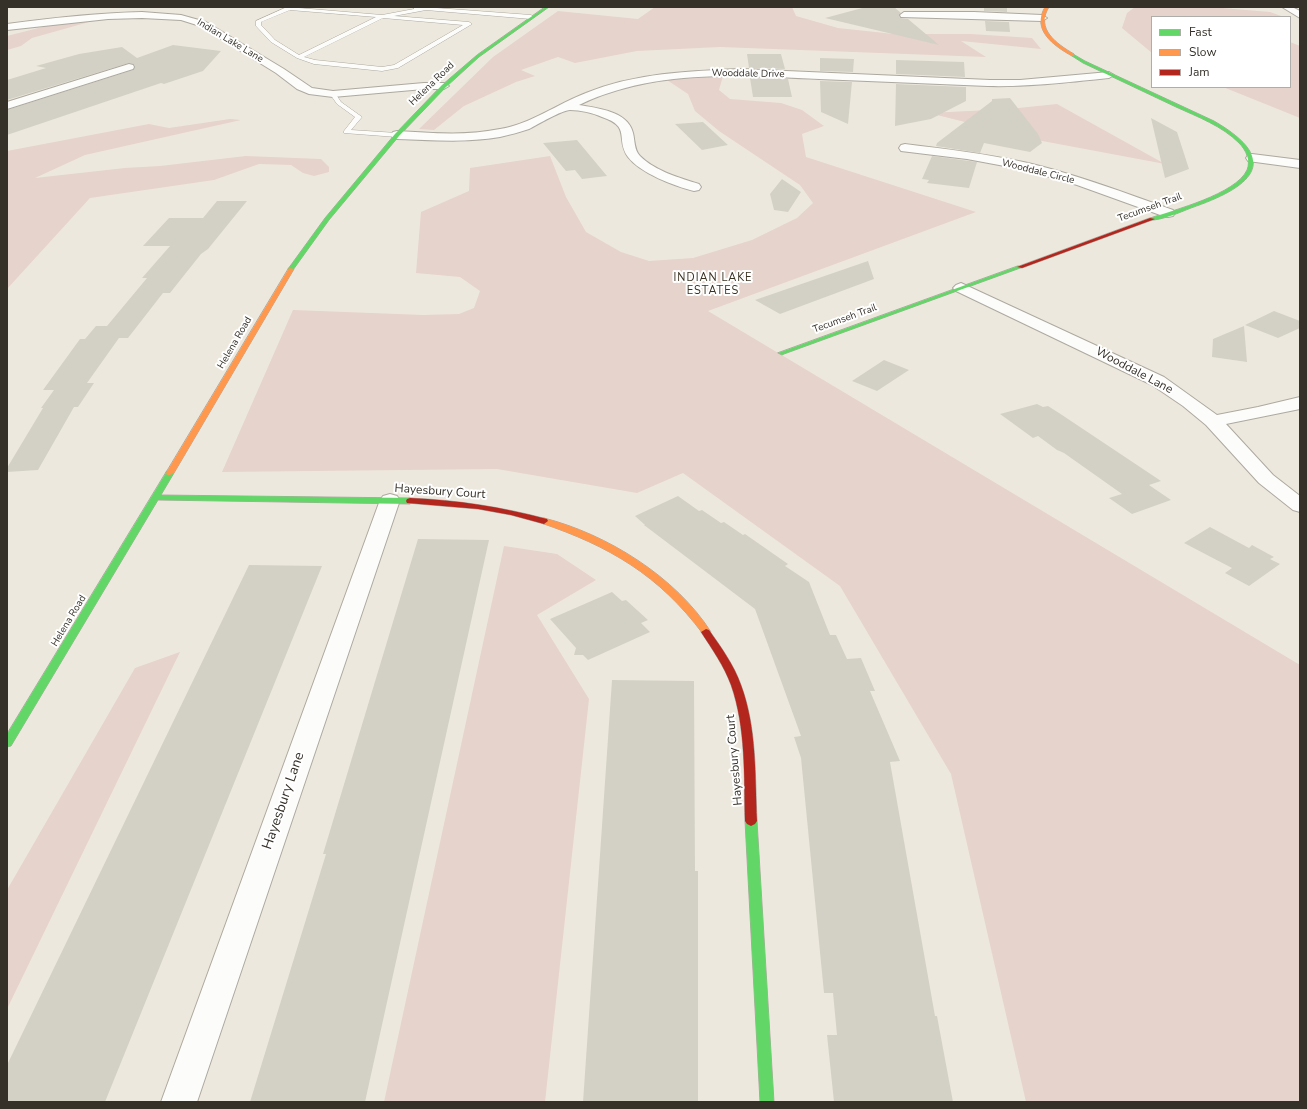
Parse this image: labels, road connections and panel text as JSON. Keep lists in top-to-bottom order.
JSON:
{
  "streets": {
    "street": [
      "Indian Lake Lane",
      "Wooddale Drive",
      "Helena Road",
      "Wooddale Circle",
      "Tecumseh Trail",
      "Wooddale Lane",
      "Hayesbury Court",
      "Hayesbury Lane"
    ]
  },
  "crossings": [
    ["Indian Lake Lane", "Helena Road"],
    ["Wooddale Drive", "Helena Road"],
    ["Helena Road", "Hayesbury Court"],
    ["Wooddale Circle", "Tecumseh Trail"],
    ["Tecumseh Trail", "Wooddale Lane"],
    ["Hayesbury Court", "Hayesbury Lane"]
  ],
  "districts": ["INDIAN LAKE ESTATES"],
  "legend": ["Fast", "Slow", "Jam"]
}
